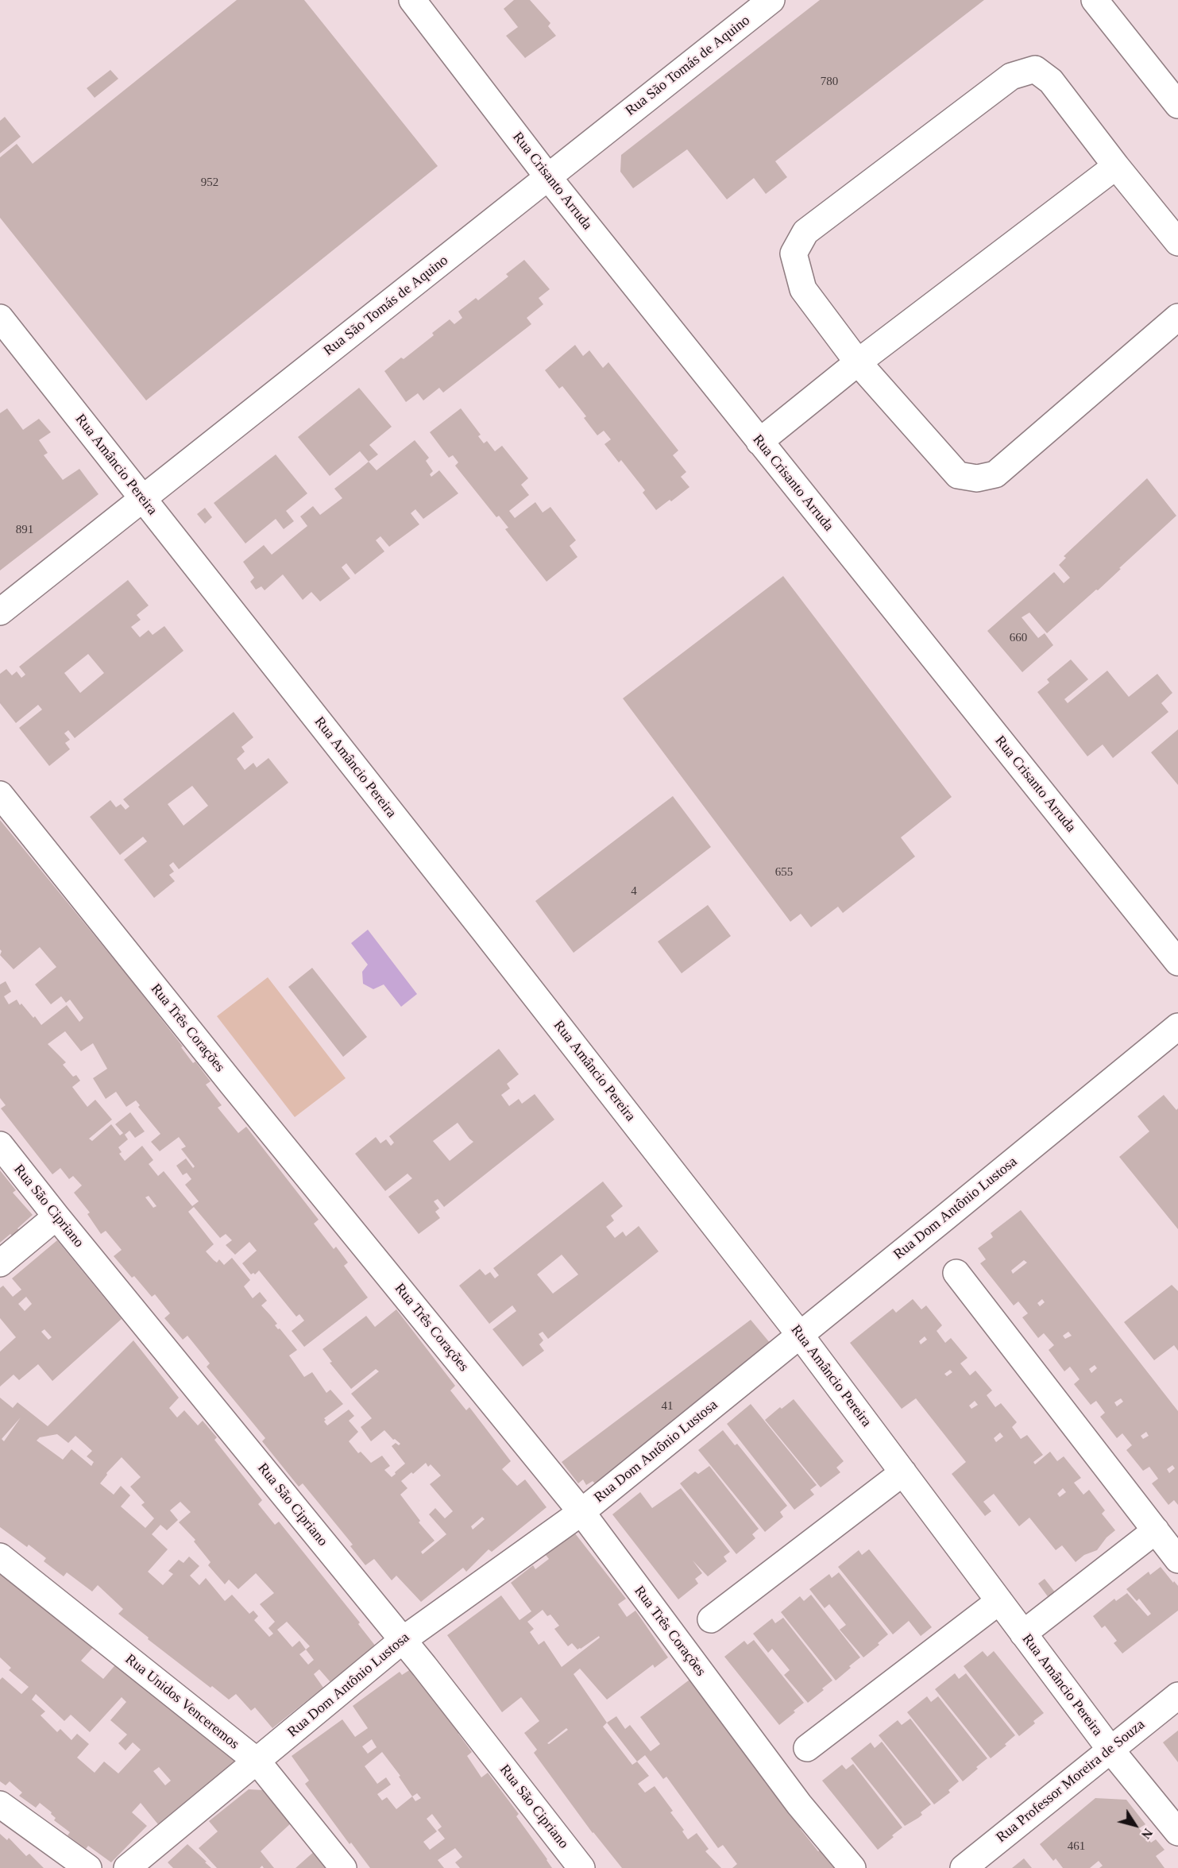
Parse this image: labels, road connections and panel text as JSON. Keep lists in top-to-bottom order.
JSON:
{
  "streets": {
    "street": [
      "Rua São Tomás de Aquino",
      "Rua Crisanto Arruda",
      "Rua Amâncio Pereira",
      "Rua Três Corações",
      "Rua São Cipriano",
      "Rua Dom Antônio Lustosa",
      "Rua Unidos Venceremos",
      "Rua Professor Moreira de Souza"
    ]
  },
  "crossings": [
    ["Rua São Tomás de Aquino", "Rua Crisanto Arruda"],
    ["Rua São Tomás de Aquino", "Rua Amâncio Pereira"],
    ["Rua Amâncio Pereira", "Rua Dom Antônio Lustosa"],
    ["Rua Amâncio Pereira", "Rua Professor Moreira de Souza"],
    ["Rua Três Corações", "Rua Dom Antônio Lustosa"],
    ["Rua São Cipriano", "Rua Dom Antônio Lustosa"],
    ["Rua Dom Antônio Lustosa", "Rua Unidos Venceremos"]
  ],
  "house_numbers": [
    "780",
    "952",
    "891",
    "660",
    "655",
    "4",
    "41",
    "461"
  ],
  "north": "bottom right"
}
